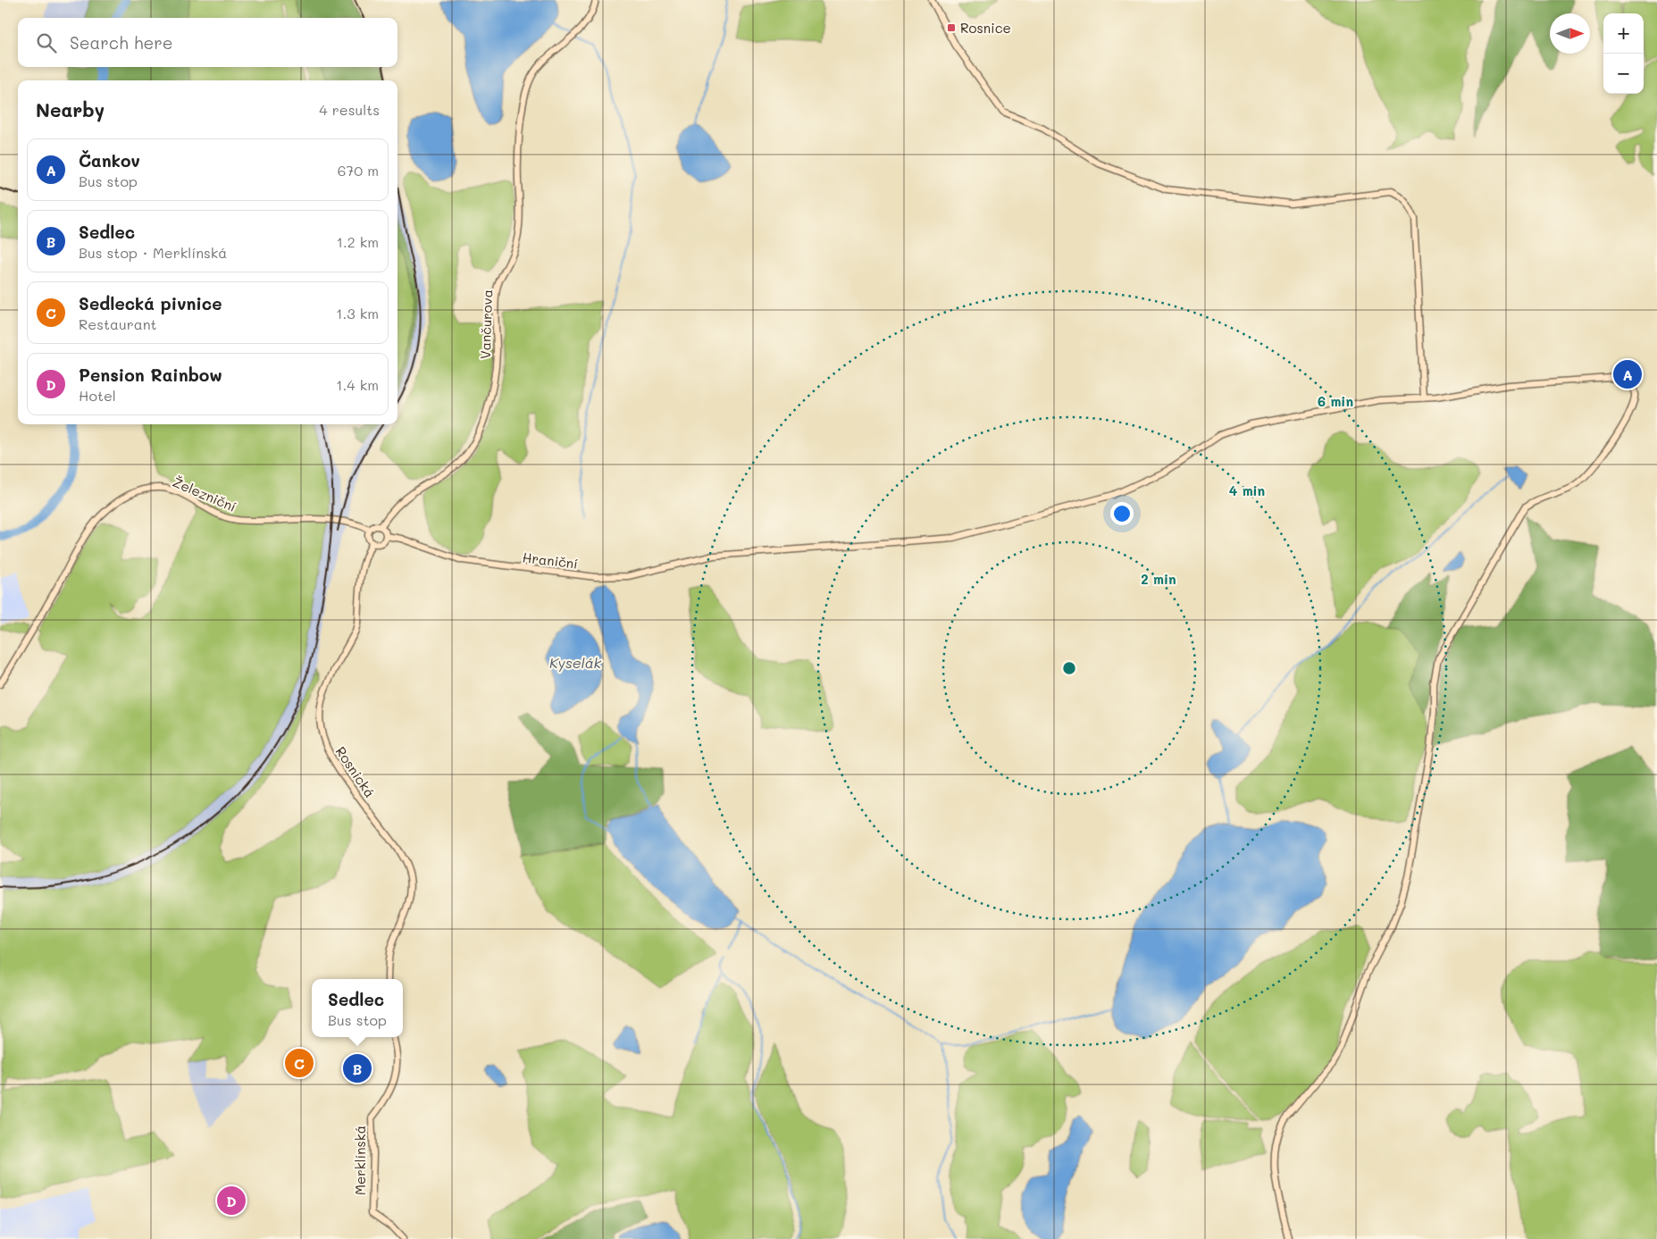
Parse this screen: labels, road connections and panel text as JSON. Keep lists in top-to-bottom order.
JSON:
{
  "streets": {
    "street": [
      "Vančurova",
      "Železniční",
      "Hraniční",
      "Rosnická",
      "Merklínská"
    ]
  },
  "crossings": [
    ["Vančurova", "Železniční"],
    ["Vančurova", "Hraniční"],
    ["Vančurova", "Rosnická"],
    ["Železniční", "Hraniční"],
    ["Železniční", "Rosnická"],
    ["Hraniční", "Rosnická"]
  ],
  "water": ["Kyselák"],
  "places": {
    "transit": ["Rosnice"]
  },
  "north": "right",
  "page": {
    "map_buttons": ["+", "−"],
    "search": "Search here",
    "heading": ["Nearby", "4 results"],
    "list": [
      {
        "mark": "A",
        "name": "Čankov",
        "note": "Bus stop",
        "value": "670 m"
      },
      {
        "mark": "B",
        "name": "Sedlec",
        "note": "Bus stop · Merklínská",
        "value": "1.2 km"
      },
      {
        "mark": "C",
        "name": "Sedlecká pivnice",
        "note": "Restaurant",
        "value": "1.3 km"
      },
      {
        "mark": "D",
        "name": "Pension Rainbow",
        "note": "Hotel",
        "value": "1.4 km"
      }
    ],
    "pins": [
      "A",
      "C",
      "B",
      "D"
    ],
    "popup": ["Sedlec", "Bus stop"]
  },
  "rings": ["6 min", "4 min", "2 min"]
}
